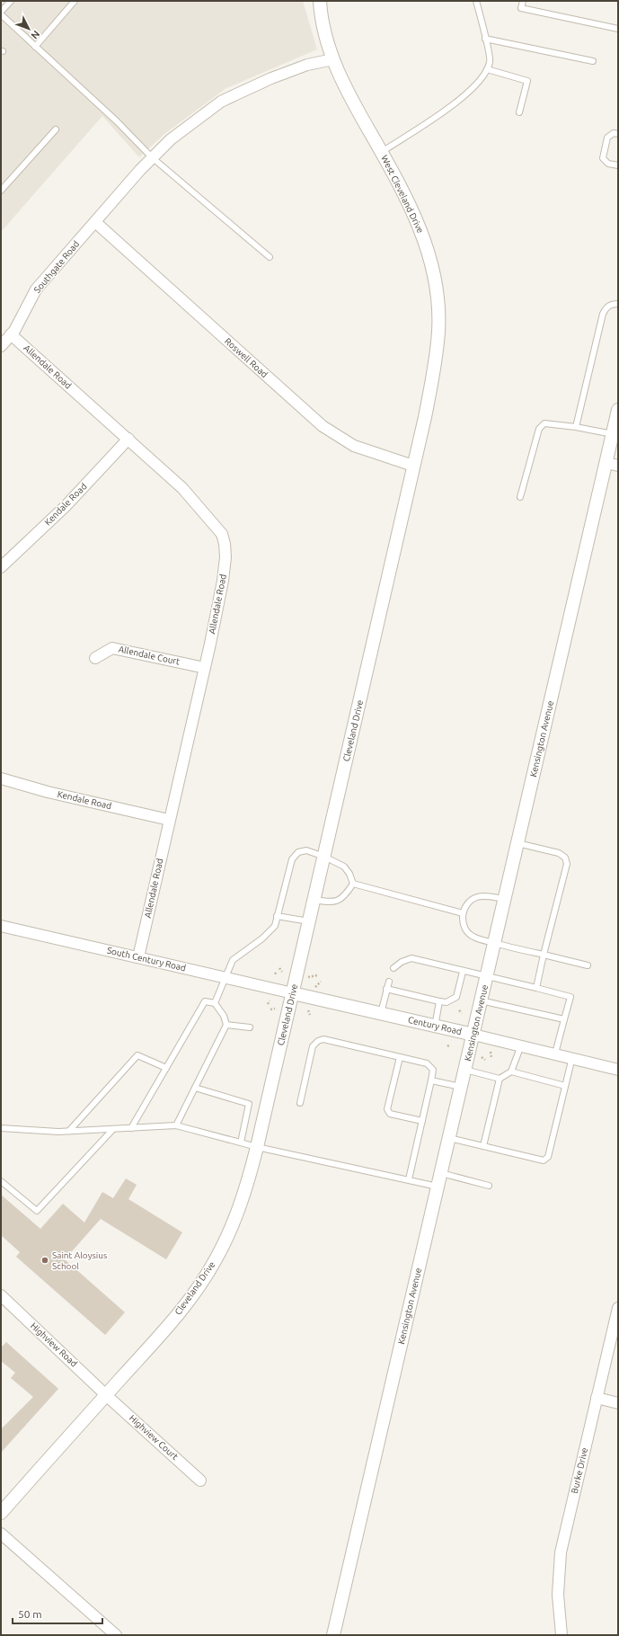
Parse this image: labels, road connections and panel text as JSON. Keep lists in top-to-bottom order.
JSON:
{
  "streets": {
    "street": [
      "West Cleveland Drive",
      "Southgate Road",
      "Roswell Road",
      "Allendale Road",
      "Kendale Road",
      "Allendale Court",
      "Cleveland Drive",
      "Kensington Avenue",
      "South Century Road",
      "Century Road",
      "Highview Road",
      "Highview Court",
      "Burke Drive"
    ]
  },
  "crossings": [
    ["West Cleveland Drive", "Southgate Road"],
    ["West Cleveland Drive", "Cleveland Drive"],
    ["Southgate Road", "Roswell Road"],
    ["Southgate Road", "Allendale Road"],
    ["Roswell Road", "Cleveland Drive"],
    ["Allendale Road", "Kendale Road"],
    ["Allendale Road", "Allendale Court"],
    ["Allendale Road", "South Century Road"],
    ["Cleveland Drive", "South Century Road"],
    ["Cleveland Drive", "Century Road"],
    ["Cleveland Drive", "Highview Road"],
    ["Cleveland Drive", "Highview Court"],
    ["Kensington Avenue", "Century Road"],
    ["South Century Road", "Century Road"],
    ["Highview Road", "Highview Court"]
  ],
  "places": ["Saint Aloysius School"],
  "scale_bar": "50 m",
  "north": "bottom right"
}
